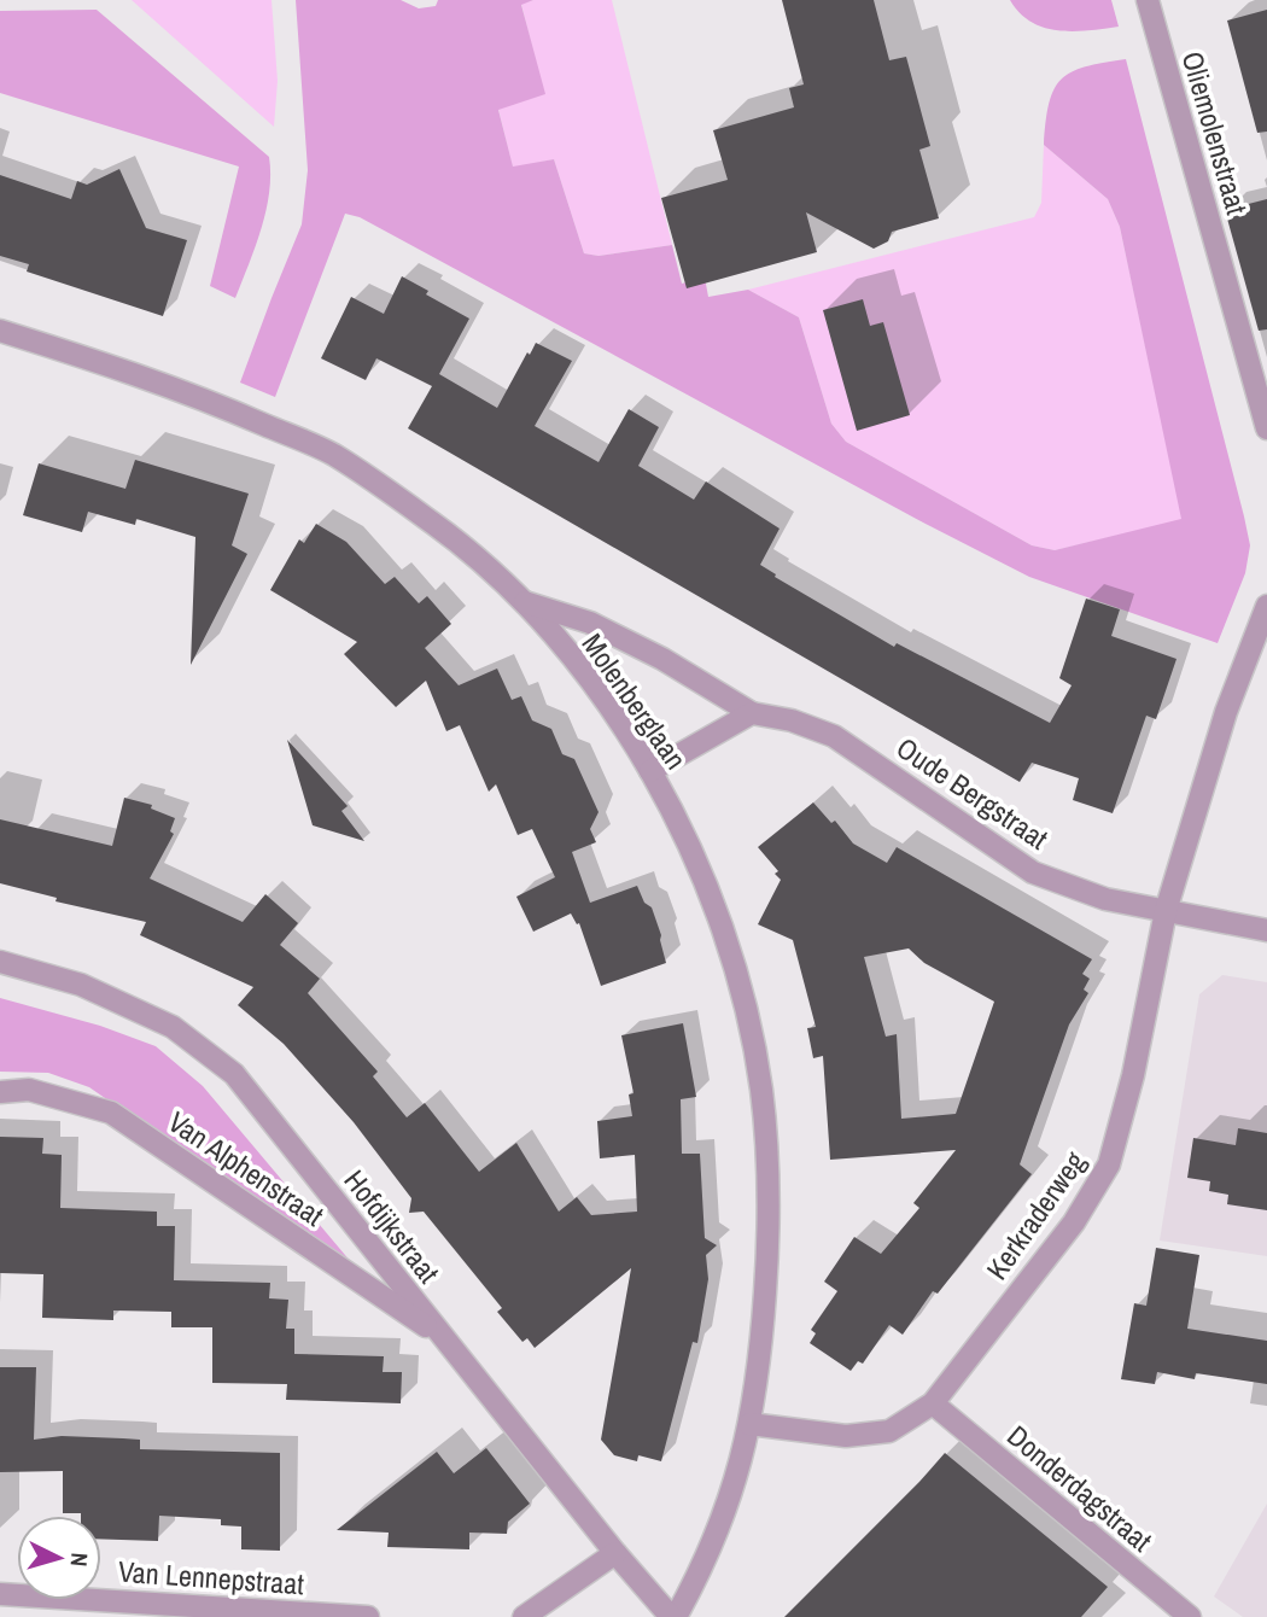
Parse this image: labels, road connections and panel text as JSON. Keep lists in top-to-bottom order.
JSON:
{
  "streets": {
    "street": [
      "Oliemolenstraat",
      "Molenberglaan",
      "Oude Bergstraat",
      "Van Alphenstraat",
      "Kerkraderweg",
      "Hofdijkstraat",
      "Donderdagstraat",
      "Van Lennepstraat"
    ]
  },
  "crossings": [
    ["Molenberglaan", "Oude Bergstraat"],
    ["Molenberglaan", "Kerkraderweg"],
    ["Oude Bergstraat", "Kerkraderweg"],
    ["Van Alphenstraat", "Hofdijkstraat"],
    ["Kerkraderweg", "Donderdagstraat"]
  ],
  "north": "right"
}
